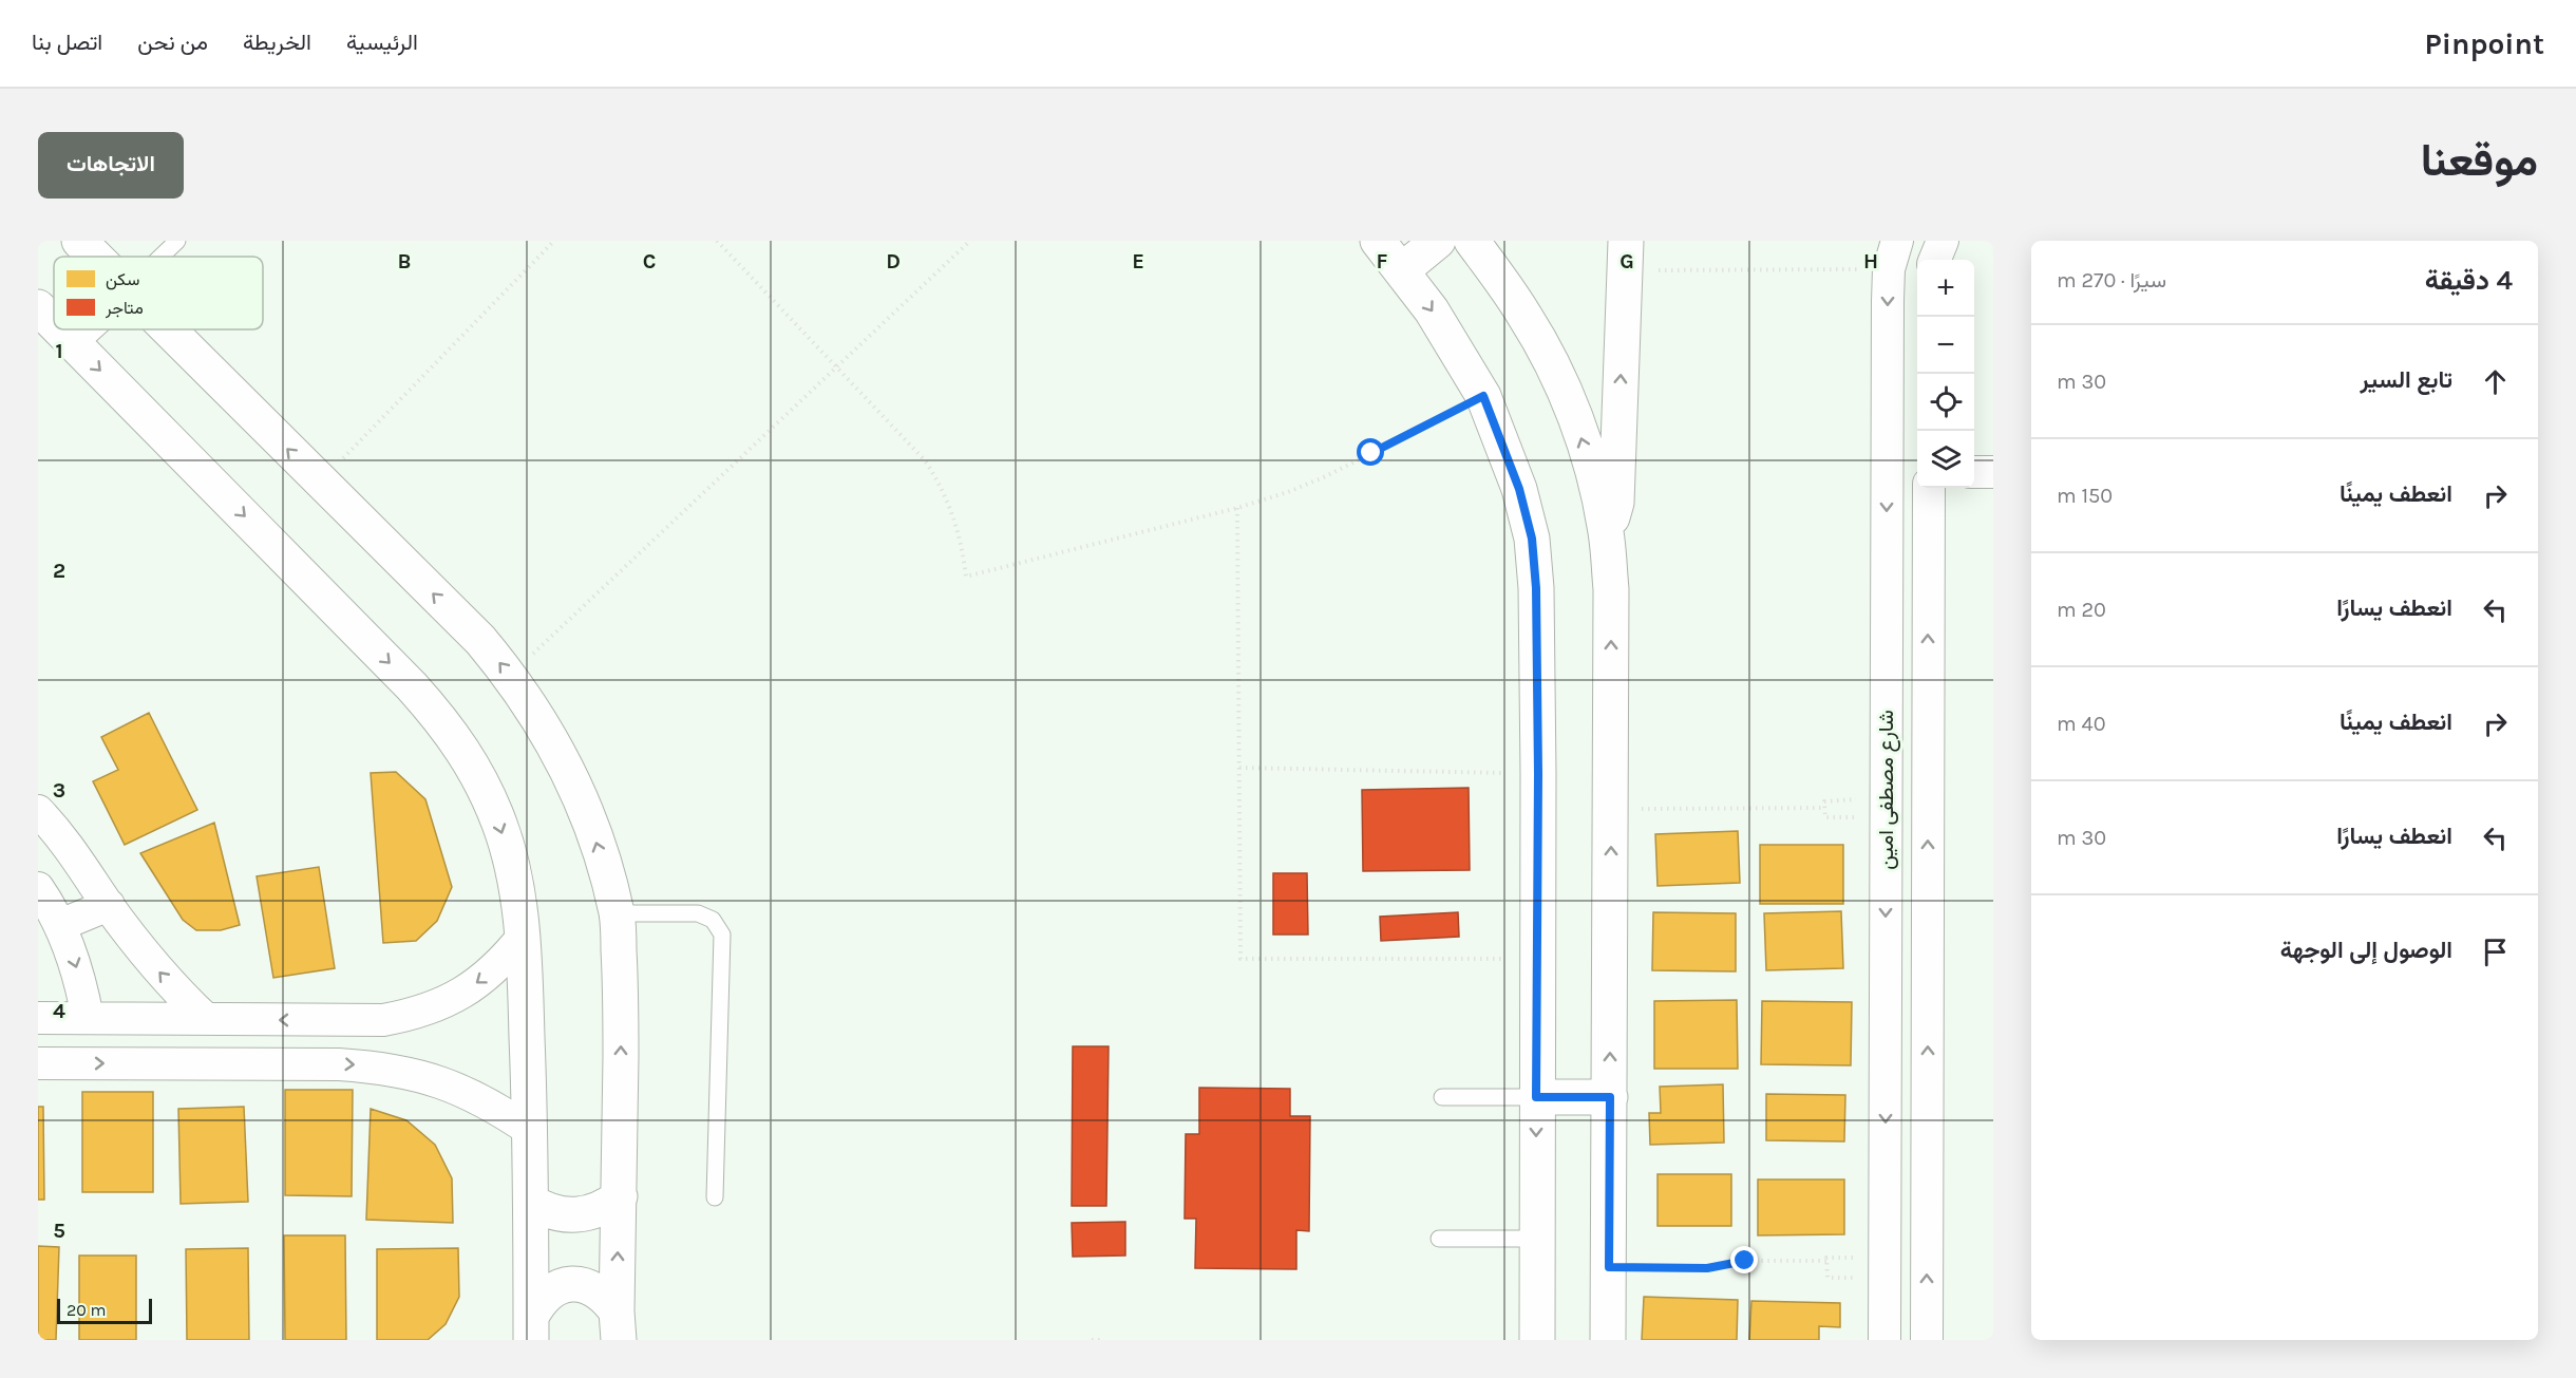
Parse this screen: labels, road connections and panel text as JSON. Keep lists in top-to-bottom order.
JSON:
{
  "streets": {
    "street": ["شارع مصطفى امين"]
  },
  "legend": ["سكن", "متاجر"],
  "scale_bar": "20 m",
  "page": {
    "header": "Pinpoint",
    "nav": [
      "الرئيسية",
      "الخريطة",
      "من نحن",
      "اتصل بنا"
    ],
    "title": "موقعنا",
    "buttons": "الاتجاهات",
    "heading": ["4 دقيقة", "سيرًا · 270 m"],
    "map_buttons": ["+", "−"],
    "list": [
      ["تابع السير", "30 m"],
      ["انعطف يمينًا", "150 m"],
      ["انعطف يسارًا", "20 m"],
      ["انعطف يمينًا", "40 m"],
      ["انعطف يسارًا", "30 m"],
      "الوصول إلى الوجهة"
    ],
    "scale": "20 m"
  },
  "grid": {
    "columns": [
      "B",
      "C",
      "D",
      "E",
      "F",
      "G",
      "H"
    ],
    "rows": [
      "1",
      "2",
      "3",
      "4",
      "5"
    ]
  }
}
